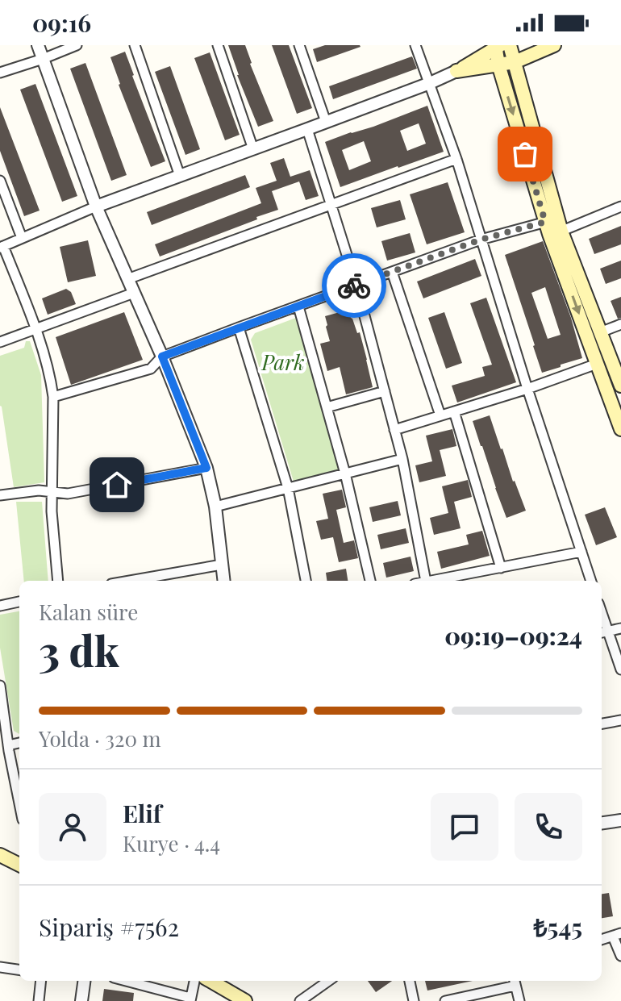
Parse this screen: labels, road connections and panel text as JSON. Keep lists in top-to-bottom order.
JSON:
{
  "parks": ["Park"],
  "page": {
    "status": "09:16",
    "heading": ["3 dk", "Kalan süre", "09:19–09:24"],
    "panel": [
      "Elif",
      "Kurye · 4.4",
      "Sipariş #7562",
      "₺545"
    ],
    "bar": "Yolda · 320 m"
  }
}
